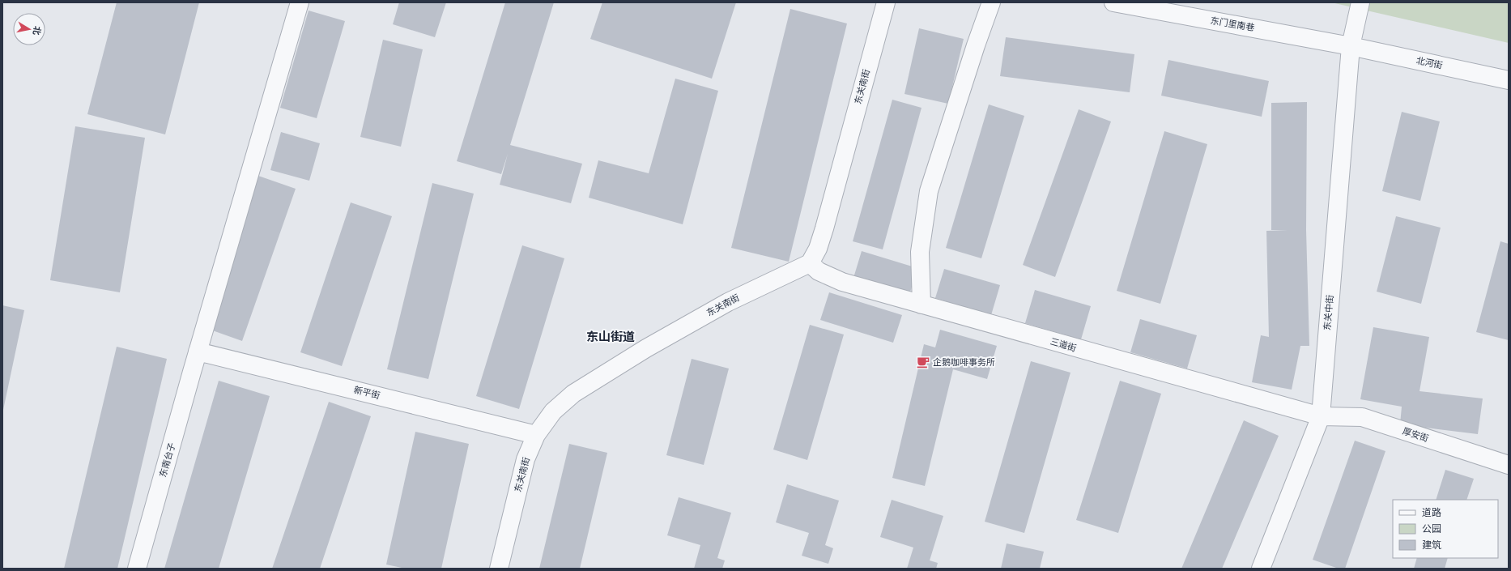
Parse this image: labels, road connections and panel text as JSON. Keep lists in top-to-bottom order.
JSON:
{
  "streets": {
    "street": [
      "东门里南巷",
      "北河街",
      "东关南街",
      "东关中街",
      "三道街",
      "新平街",
      "厚安街",
      "东南台子"
    ]
  },
  "crossings": [
    ["东门里南巷", "北河街"],
    ["东门里南巷", "东关中街"],
    ["北河街", "东关中街"],
    ["东关南街", "三道街"],
    ["东关南街", "新平街"],
    ["东关中街", "三道街"],
    ["东关中街", "厚安街"],
    ["三道街", "厚安街"],
    ["新平街", "东南台子"]
  ],
  "districts": ["东山街道"],
  "places": {
    "cafe": ["企鹅咖啡事务所"]
  },
  "legend": ["道路", "公园", "建筑"],
  "north": "right"
}
